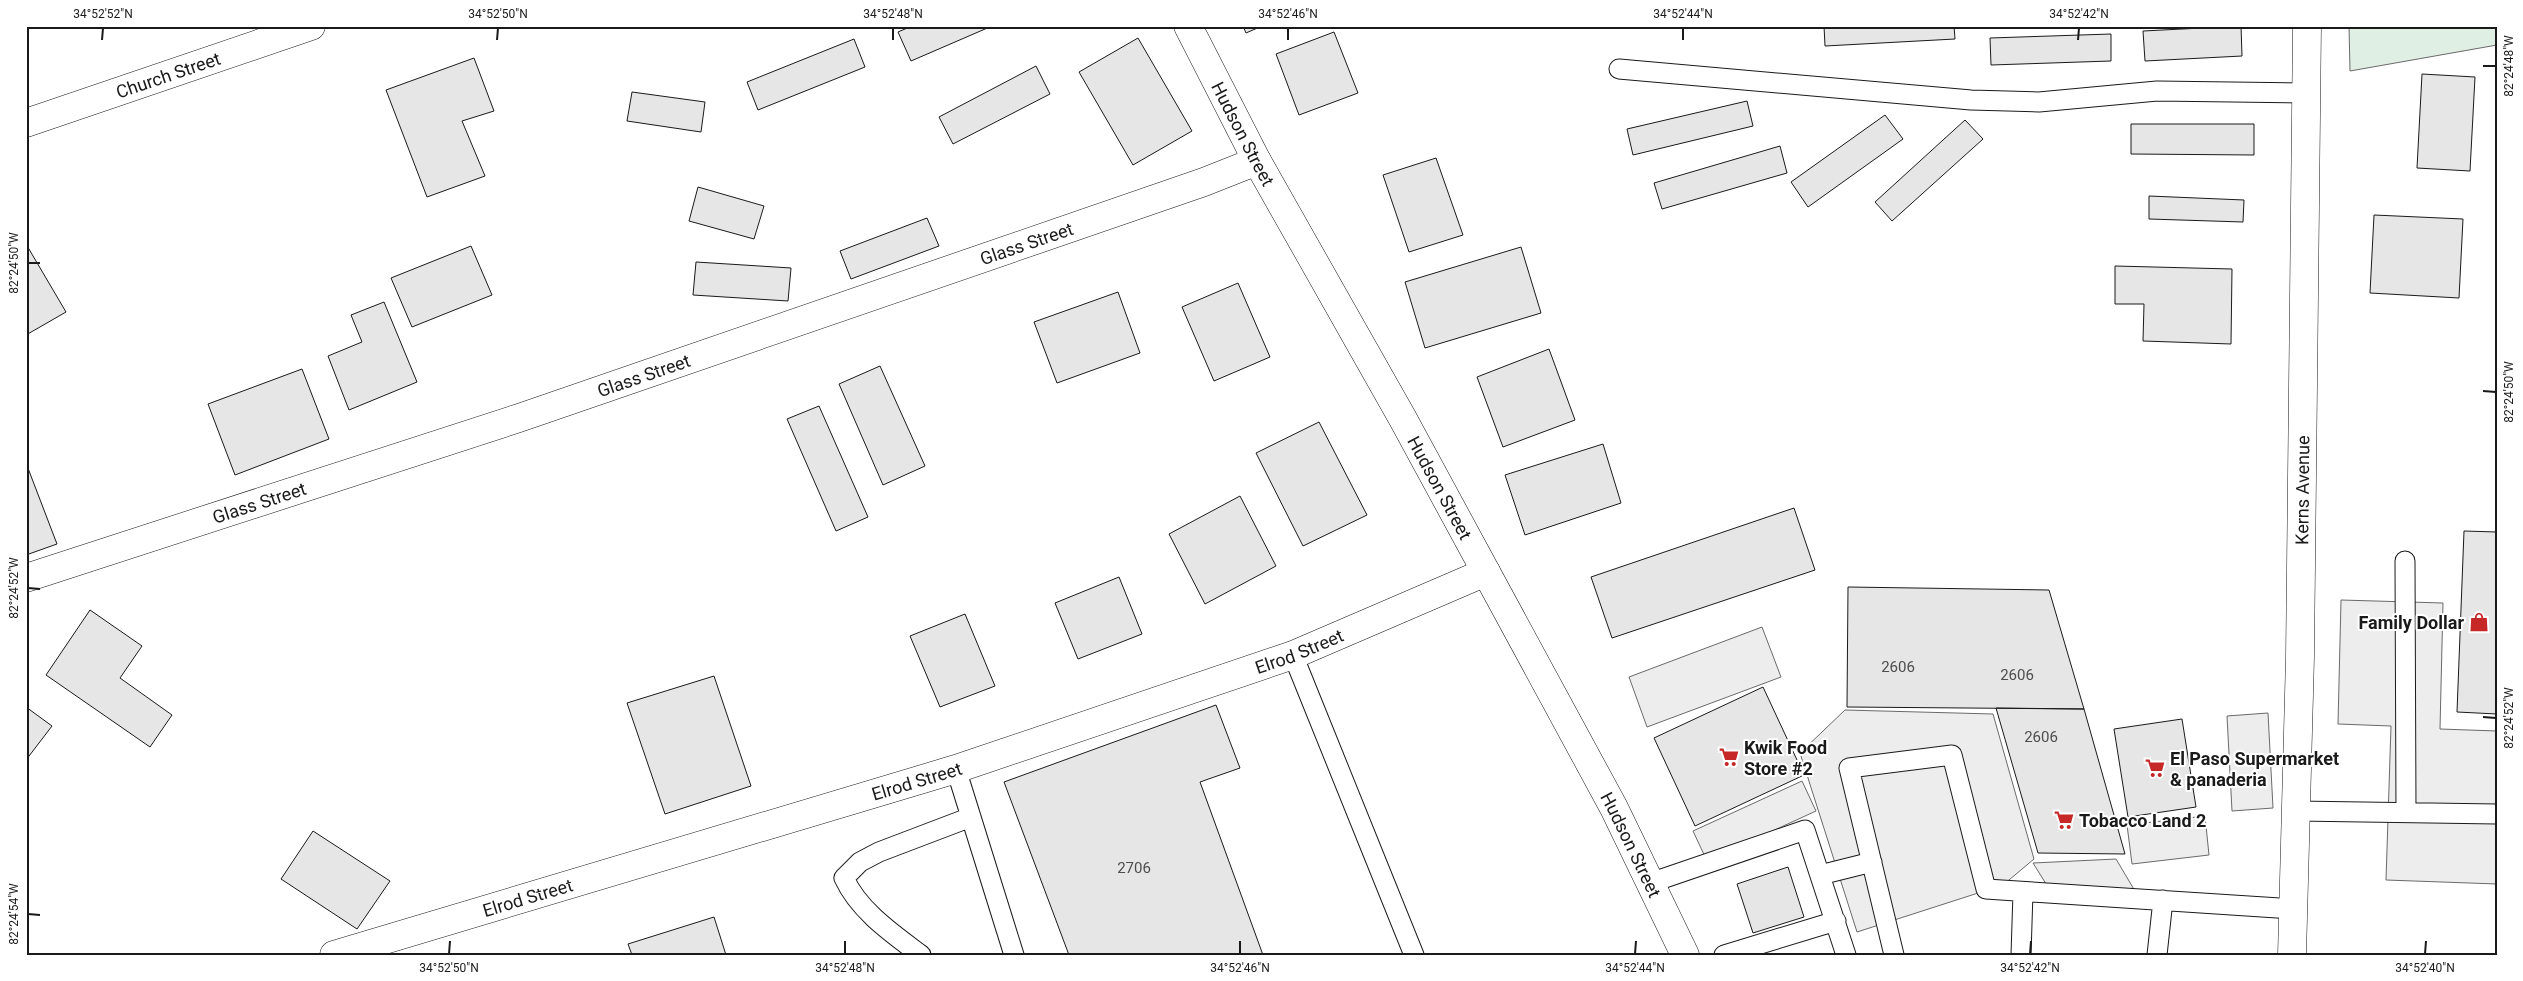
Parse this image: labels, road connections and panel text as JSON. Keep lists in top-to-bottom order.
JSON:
{
  "streets": {
    "street": [
      "Church Street",
      "Hudson Street",
      "Glass Street",
      "Kerns Avenue",
      "Elrod Street"
    ]
  },
  "crossings": [
    ["Hudson Street", "Glass Street"],
    ["Hudson Street", "Elrod Street"]
  ],
  "places": {
    "shop": ["Family Dollar"],
    "supermarket": ["Kwik Food Store #2", "El Paso Supermarket & panaderia", "Tobacco Land 2"]
  },
  "house_numbers": [
    "2606",
    "2606",
    "2606",
    "2706"
  ],
  "coordinates": [
    "34°52'52\"N",
    "34°52'50\"N",
    "34°52'48\"N",
    "34°52'46\"N",
    "34°52'44\"N",
    "34°52'42\"N",
    "82°24'48\"W",
    "82°24'50\"W",
    "82°24'52\"W",
    "82°24'54\"W",
    "34°52'40\"N"
  ]
}
